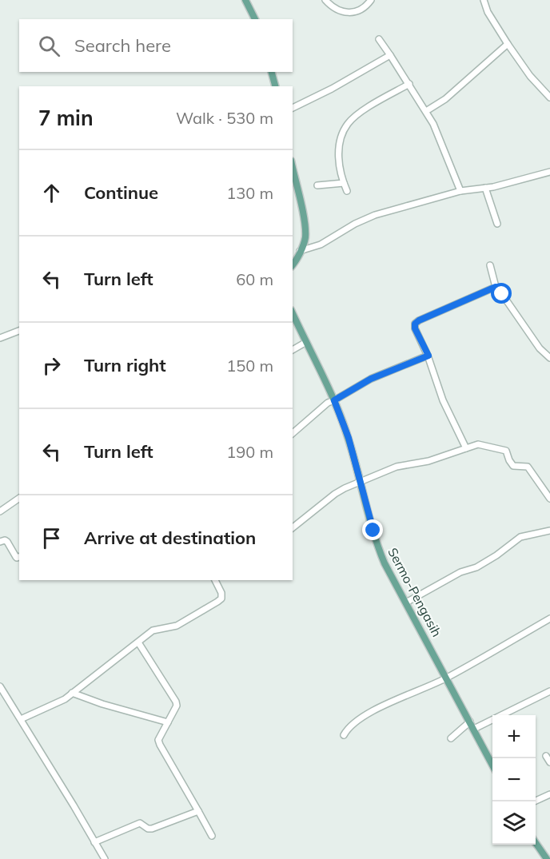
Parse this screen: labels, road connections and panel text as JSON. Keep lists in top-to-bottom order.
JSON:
{
  "streets": {
    "main road": ["Sermo-Pengasih"]
  },
  "page": {
    "search": "Search here",
    "heading": ["7 min", "Walk · 530 m"],
    "list": [
      ["Continue", "130 m"],
      ["Turn left", "60 m"],
      ["Turn right", "150 m"],
      ["Turn left", "190 m"],
      "Arrive at destination"
    ],
    "map_buttons": ["+", "−"]
  }
}
